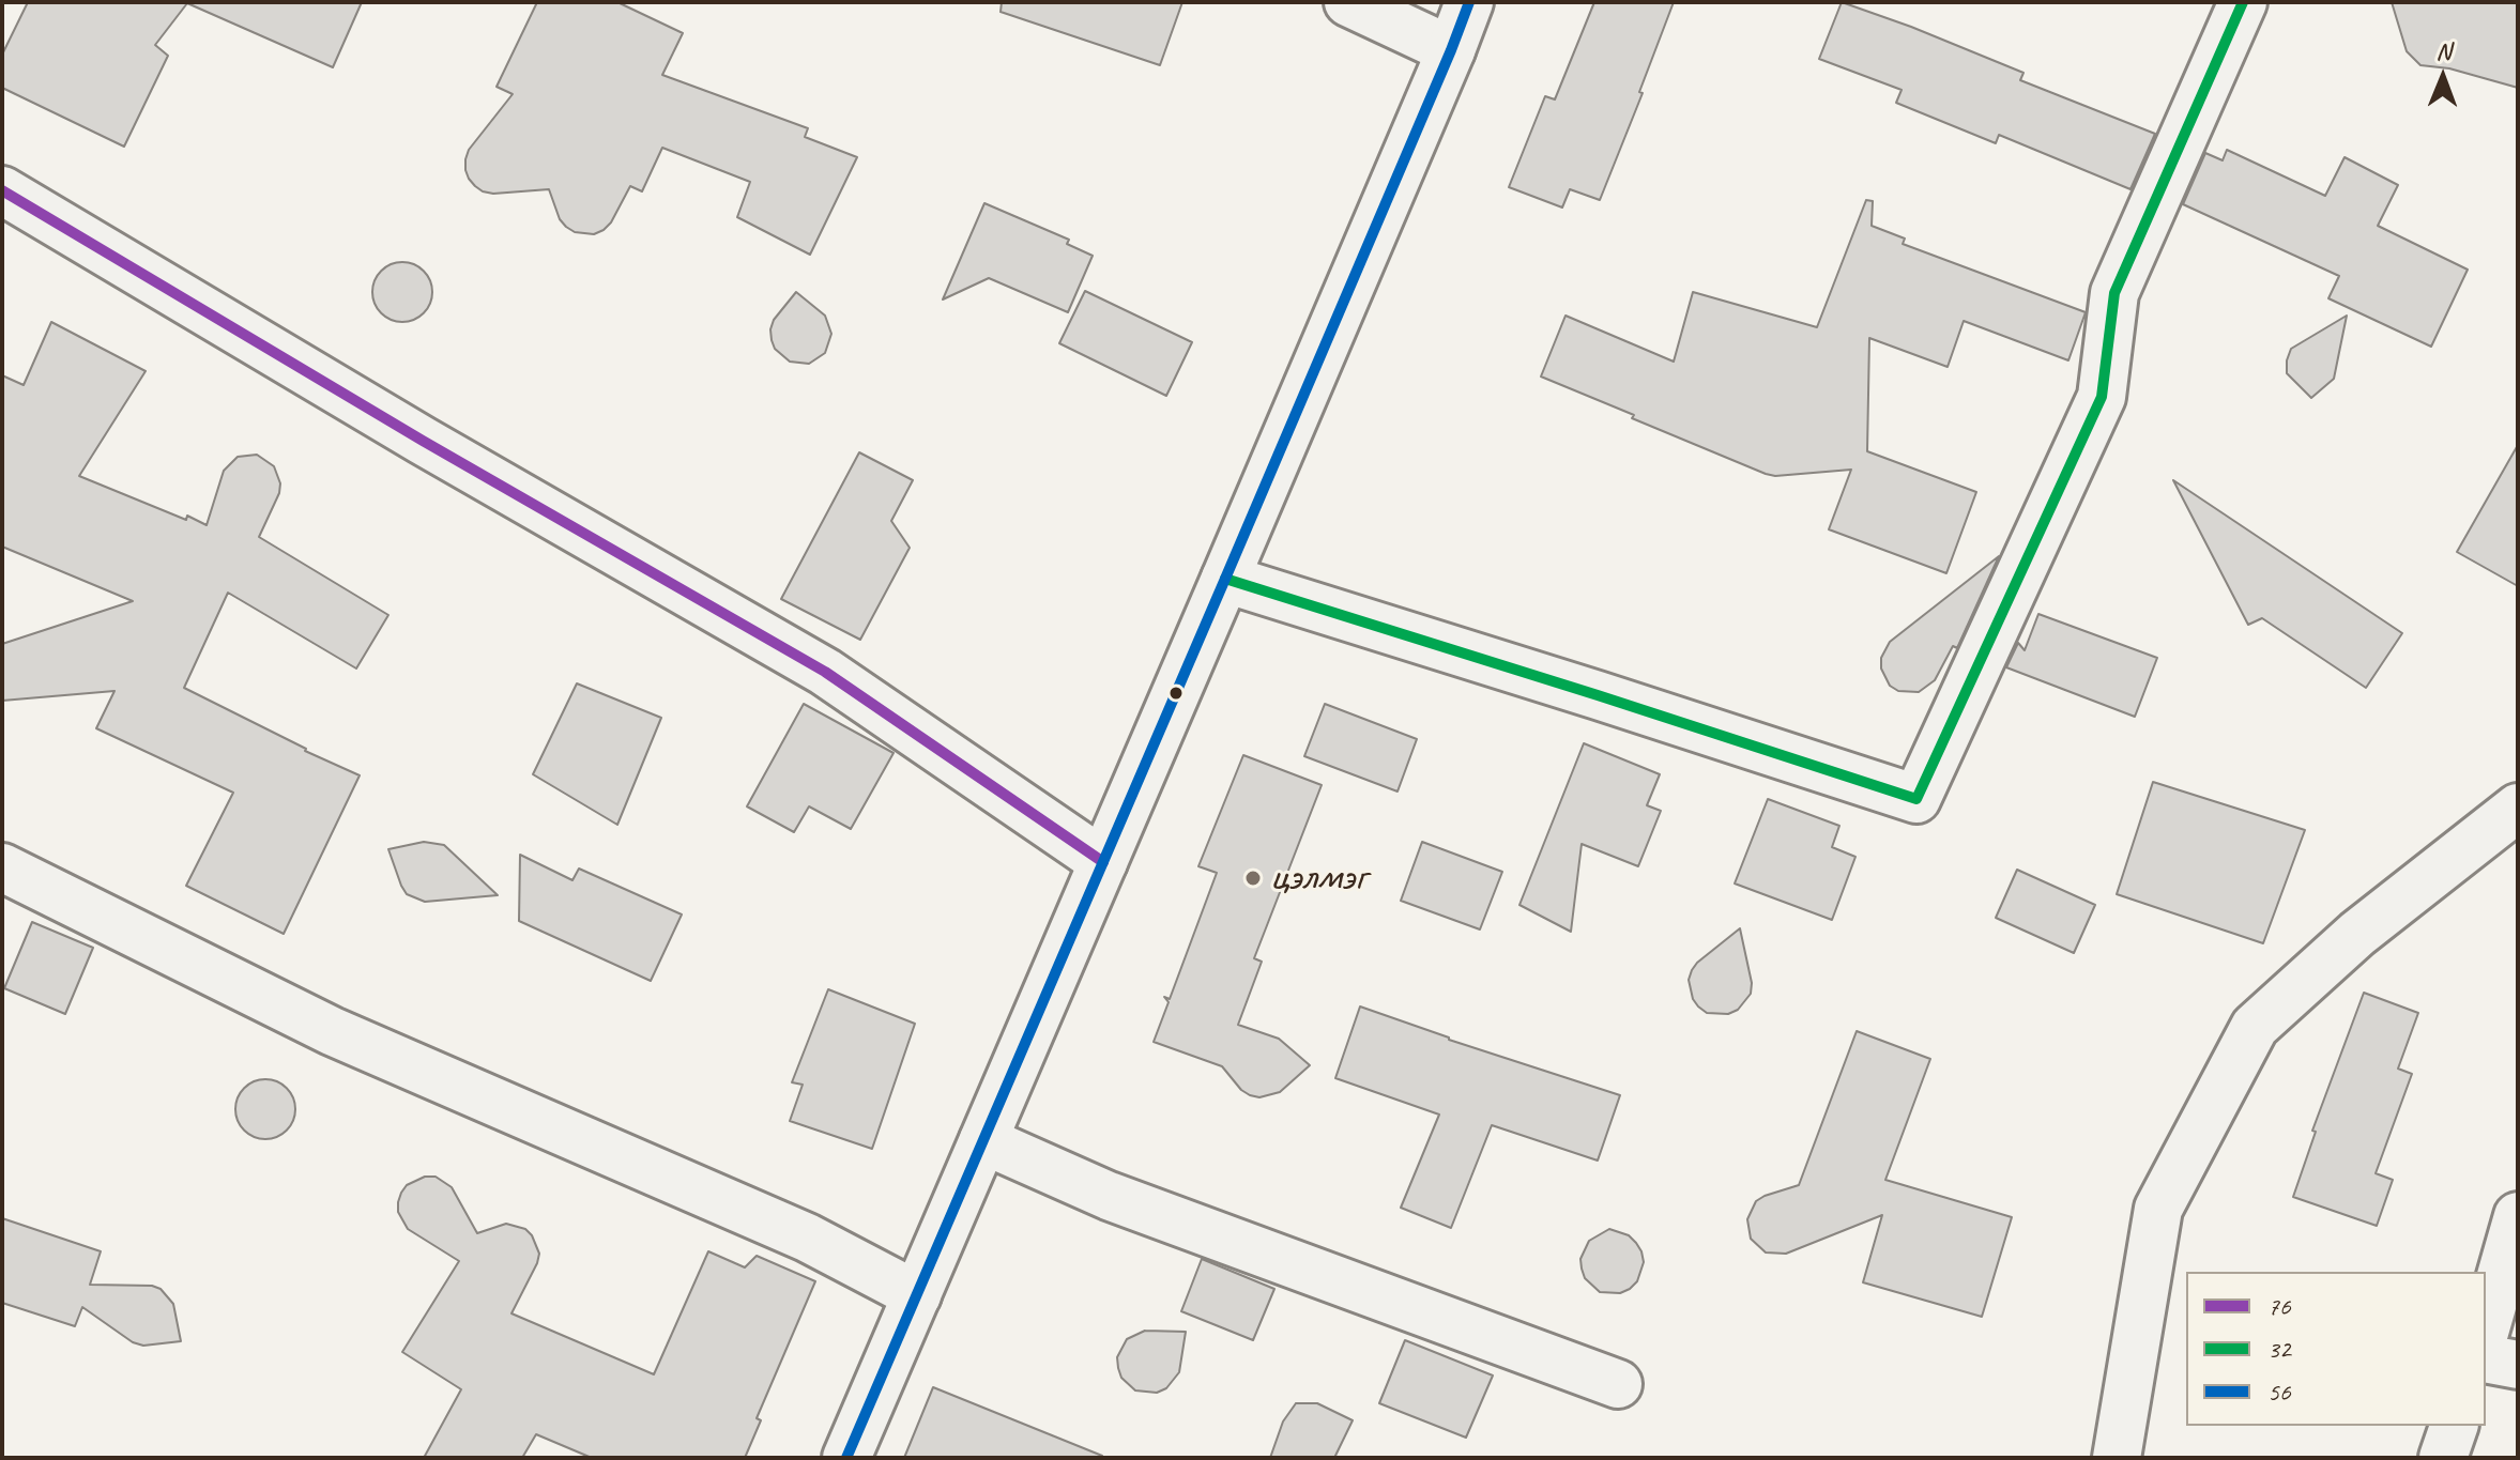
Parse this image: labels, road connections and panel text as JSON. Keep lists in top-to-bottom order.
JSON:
{
  "places": ["цэлмэг"],
  "lines": ["transit line 32", "transit line 56", "transit line 76"],
  "legend": ["76", "32", "56"],
  "north": "top"
}
